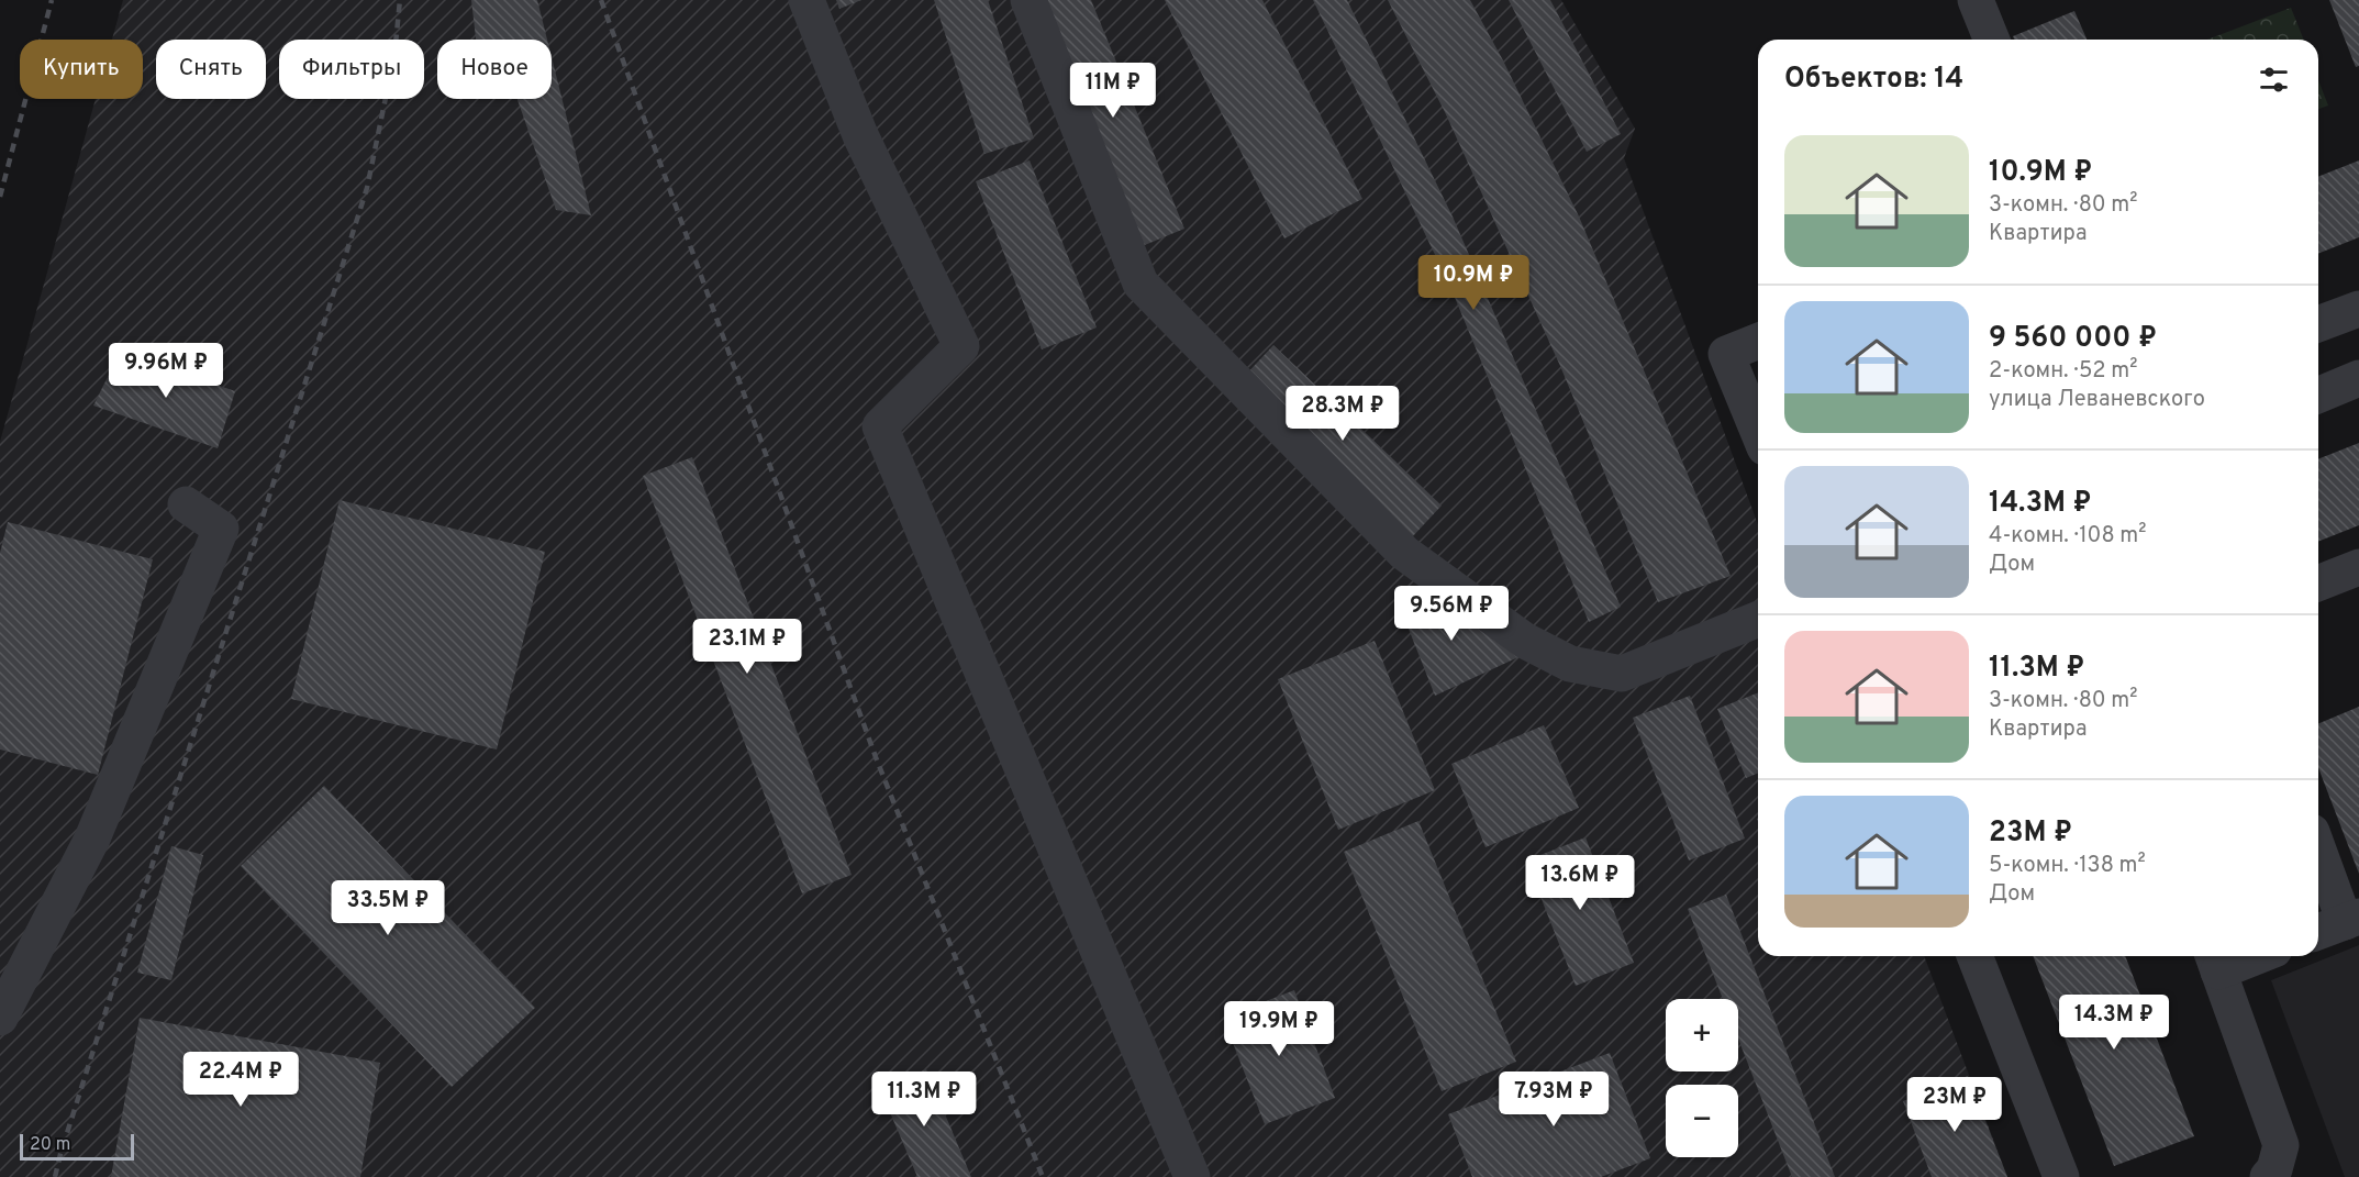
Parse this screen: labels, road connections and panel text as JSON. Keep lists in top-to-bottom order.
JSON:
{
  "scale_bar": "20 m",
  "page": {
    "chip": [
      "Купить",
      "Снять",
      "Фильтры",
      "Новое"
    ],
    "heading": "Объектов: 14",
    "price": [
      "11M ₽",
      "10.9M ₽",
      "9.96M ₽",
      "28.3M ₽",
      "9.56M ₽",
      "23.1M ₽",
      "13.6M ₽",
      "33.5M ₽",
      "14.3M ₽",
      "19.9M ₽",
      "22.4M ₽",
      "11.3M ₽",
      "7.93M ₽",
      "23M ₽"
    ],
    "list": [
      {
        "name": "10.9M ₽",
        "note": "3-комн. · 80 m² · Квартира"
      },
      {
        "name": "9 560 000 ₽",
        "note": "2-комн. · 52 m² · улица Леваневского"
      },
      {
        "name": "14.3M ₽",
        "note": "4-комн. · 108 m² · Дом"
      },
      {
        "name": "11.3M ₽",
        "note": "3-комн. · 80 m² · Квартира"
      },
      {
        "name": "23M ₽",
        "note": "5-комн. · 138 m² · Дом"
      }
    ],
    "map_buttons": ["+", "−"],
    "scale": "20 m"
  }
}
